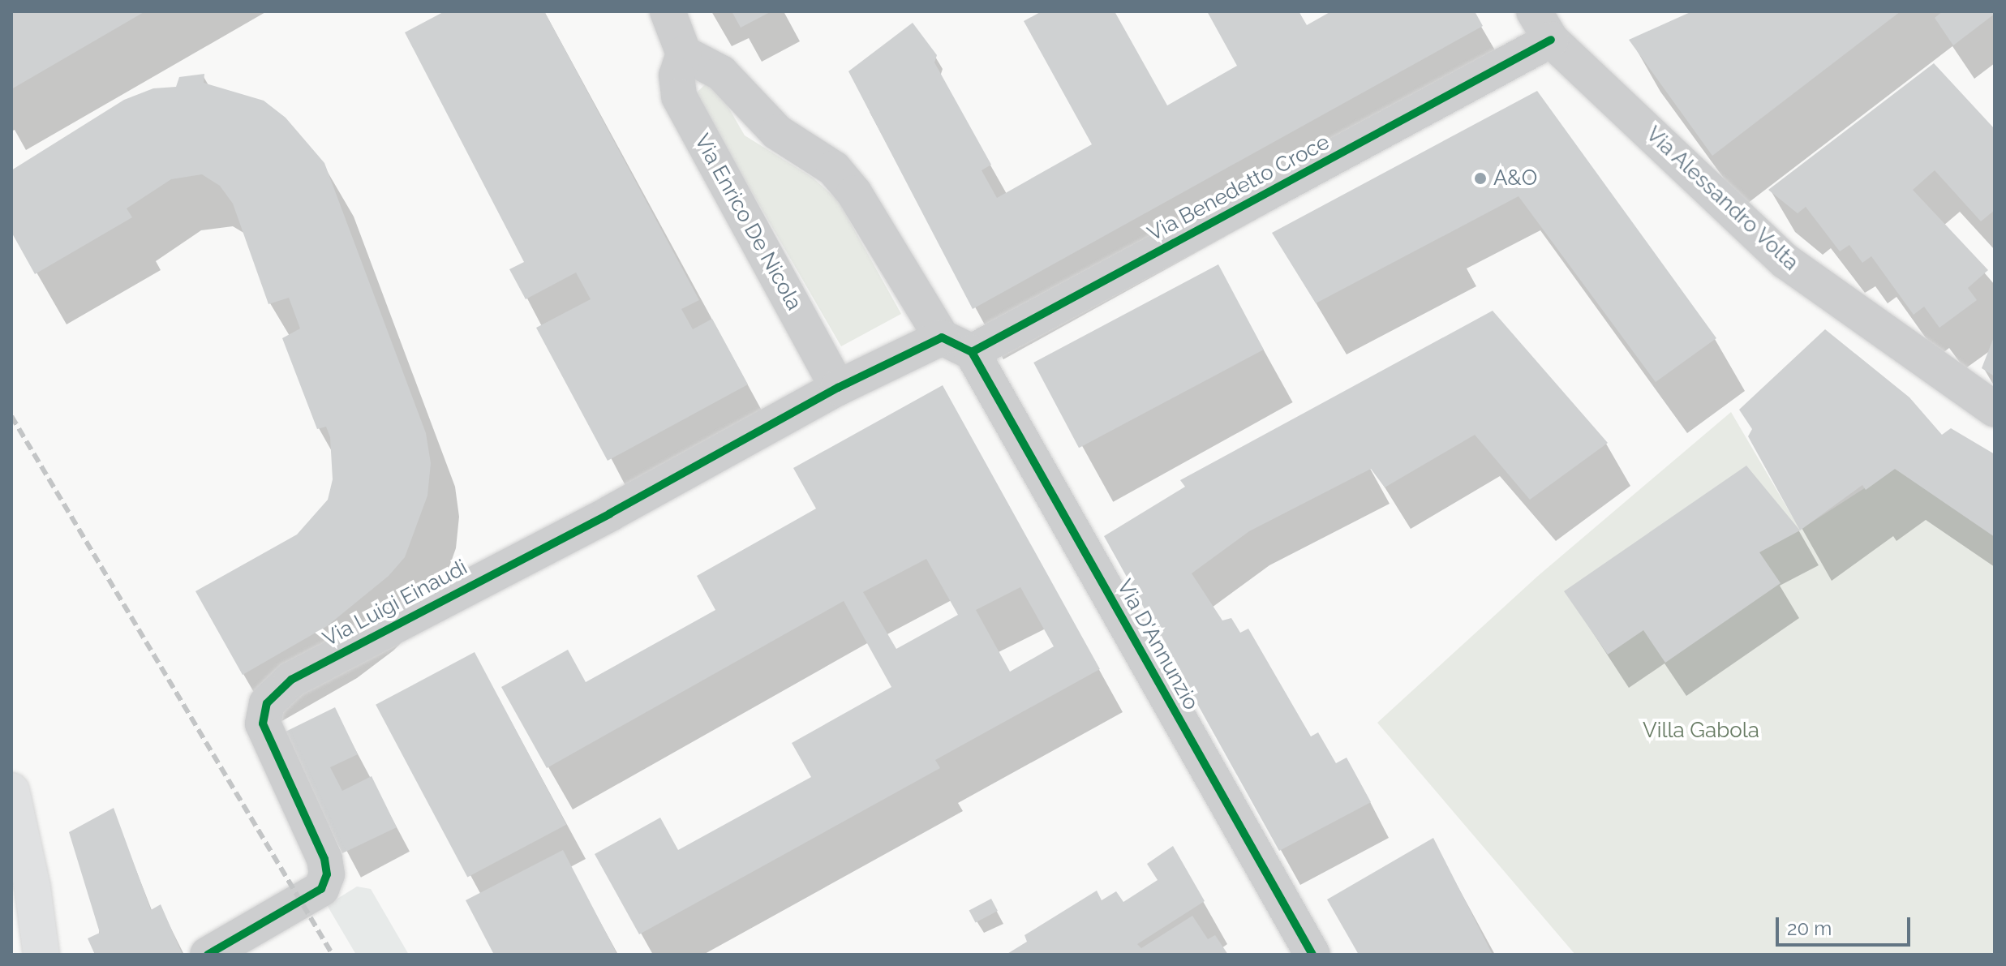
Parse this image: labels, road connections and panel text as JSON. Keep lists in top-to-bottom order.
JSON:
{
  "streets": {
    "street": [
      "Via Benedetto Croce",
      "Via Alessandro Volta",
      "Via Enrico De Nicola",
      "Via Luigi Einaudi",
      "Via D'Annunzio"
    ]
  },
  "crossings": [
    ["Via Benedetto Croce", "Via Alessandro Volta"],
    ["Via Benedetto Croce", "Via Enrico De Nicola"],
    ["Via Benedetto Croce", "Via Luigi Einaudi"],
    ["Via Benedetto Croce", "Via D'Annunzio"],
    ["Via Enrico De Nicola", "Via Luigi Einaudi"]
  ],
  "parks": ["Villa Gabola"],
  "places": ["A&O"],
  "scale_bar": "20 m"
}
